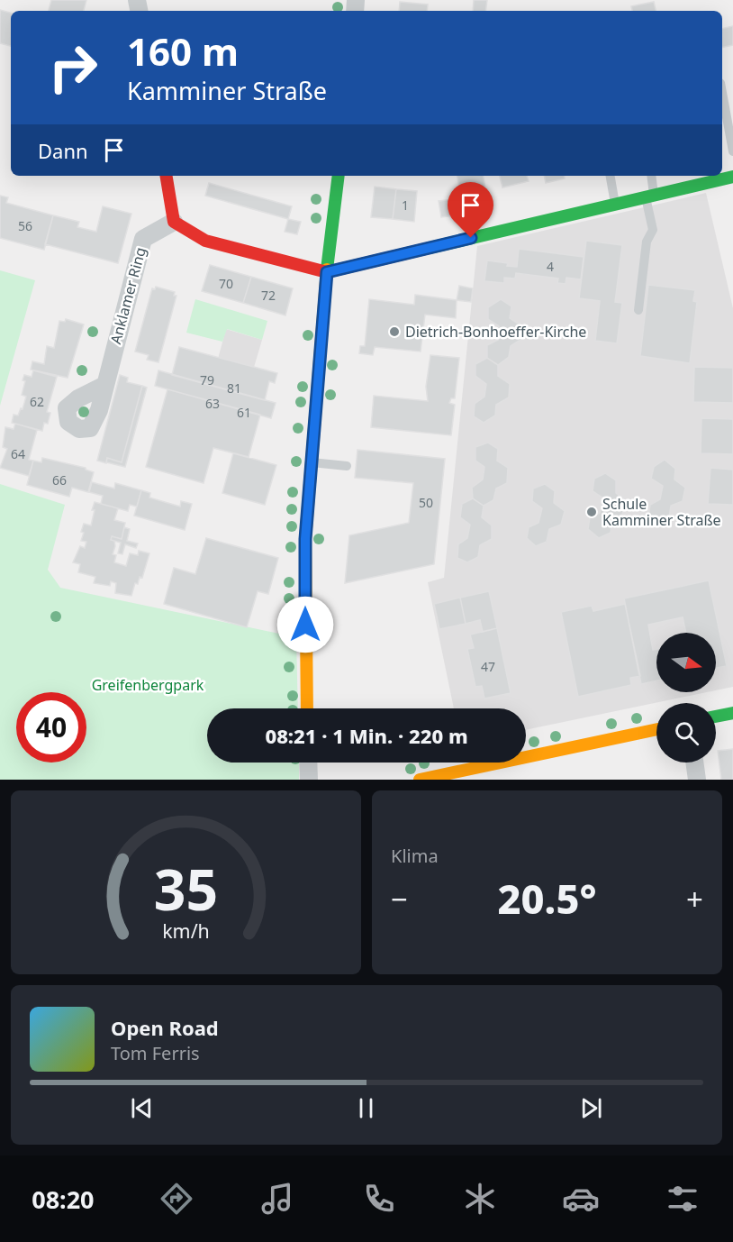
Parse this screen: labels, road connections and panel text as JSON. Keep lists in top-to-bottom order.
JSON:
{
  "streets": {
    "street": ["Anklamer Ring"]
  },
  "parks": ["Greifenbergpark"],
  "places": ["Dietrich-Bonhoeffer-Kirche", "Schule Kamminer Straße"],
  "house_numbers": [
    "1",
    "56",
    "4",
    "70",
    "72",
    "79",
    "81",
    "62",
    "63",
    "61",
    "64",
    "66",
    "50",
    "47"
  ],
  "north": "right",
  "page": {
    "turn": ["160 m", "Kamminer Straße"],
    "then": "Dann",
    "limit": "40",
    "trip": "08:21 · 1 Min. · 220 m",
    "tile": "Klima",
    "heat": ["−", "20.5°", "+"],
    "song": ["Open Road", "Tom Ferris"],
    "tabs": "08:20",
    "gauge": ["35", "km/h"]
  }
}
